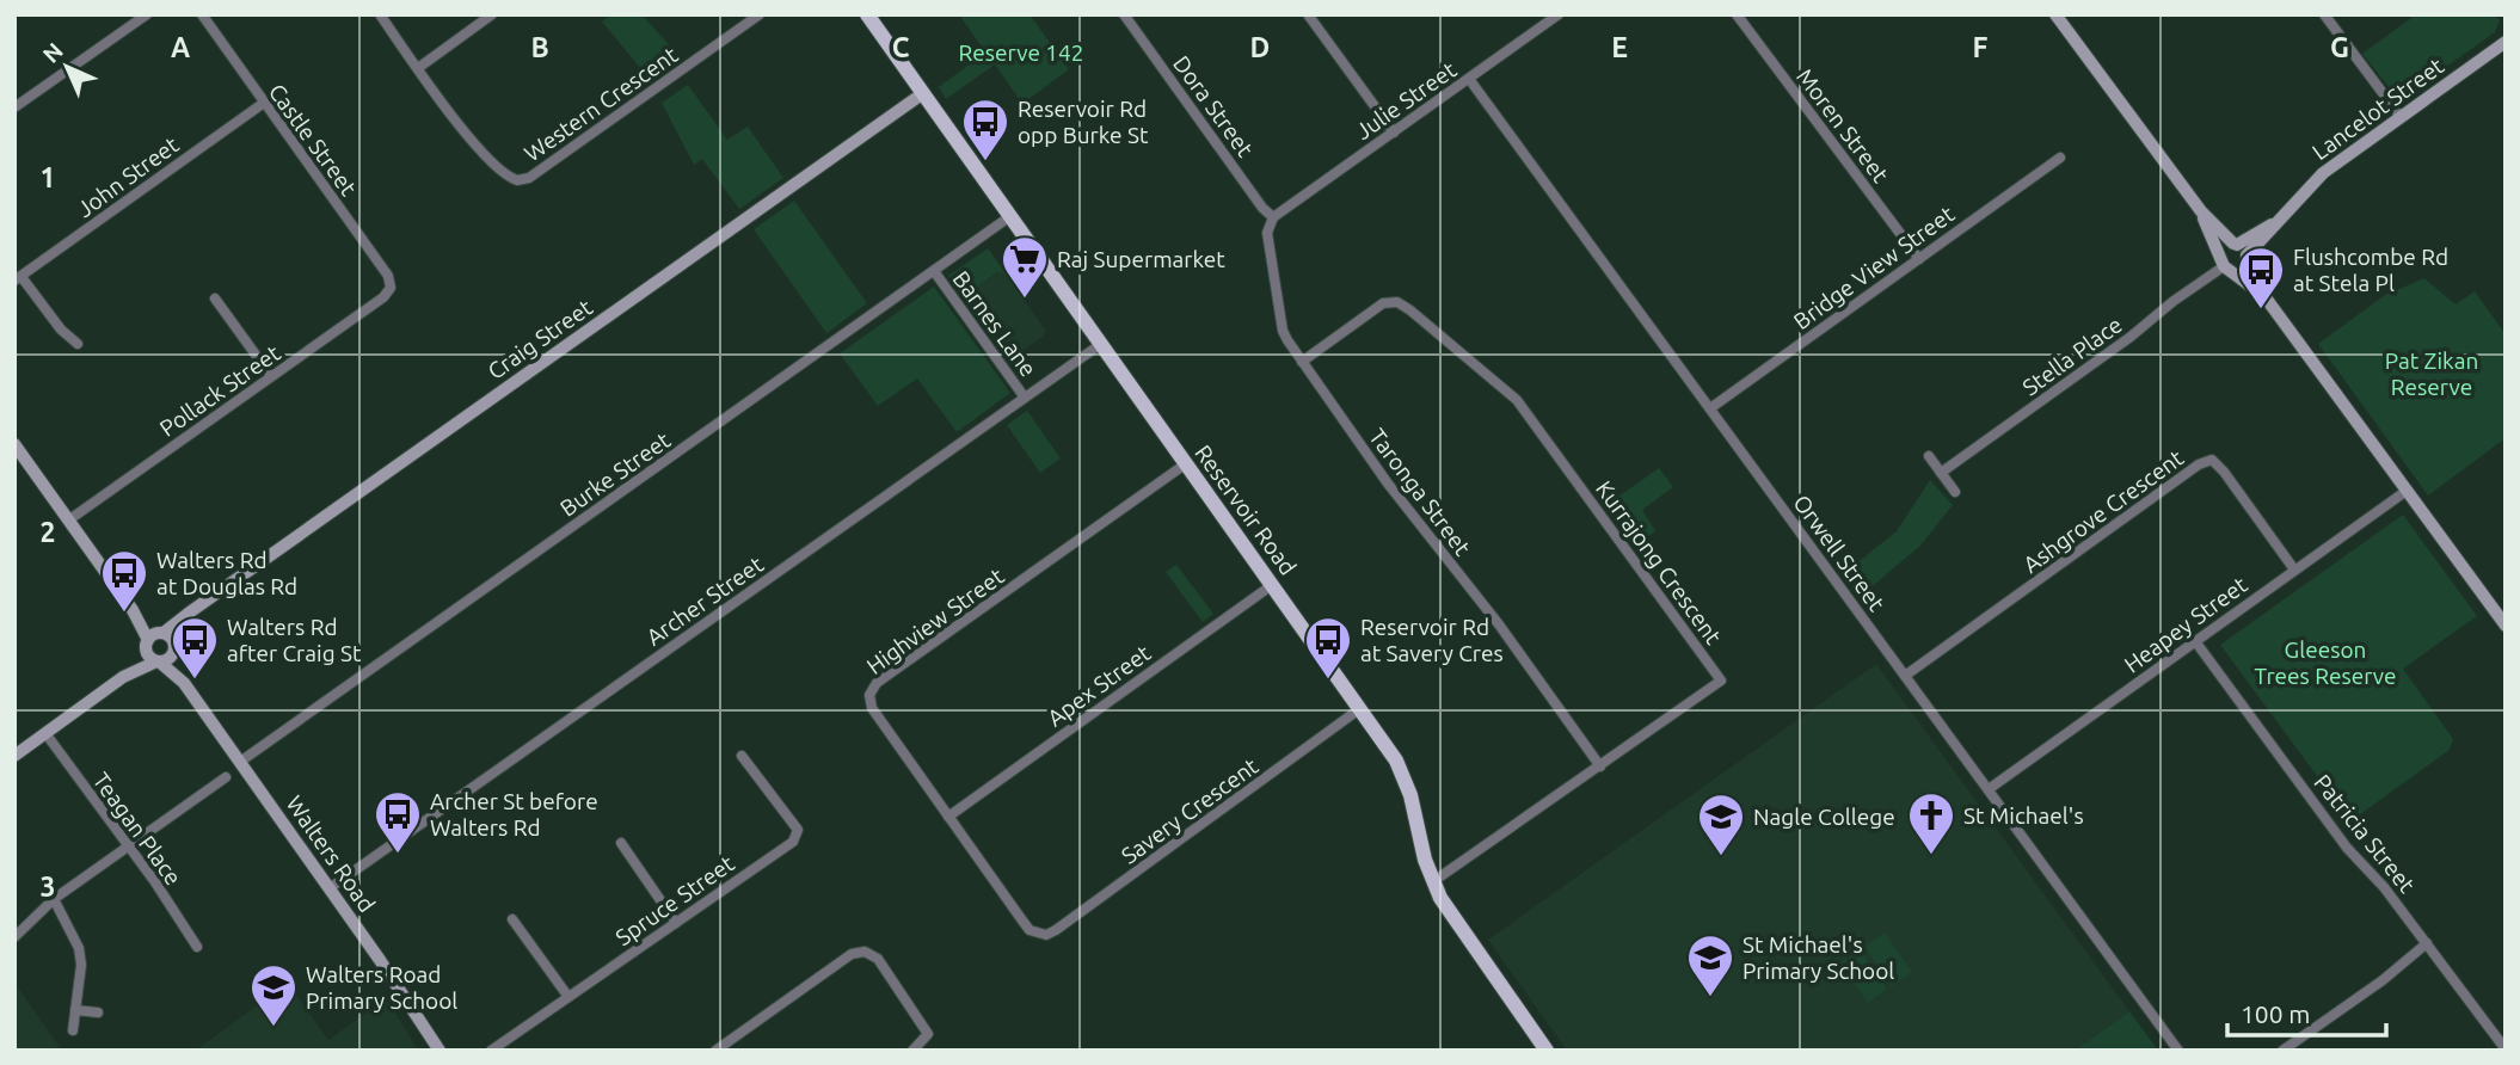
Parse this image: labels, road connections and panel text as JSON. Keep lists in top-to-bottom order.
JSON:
{
  "streets": {
    "main road": ["Reservoir Road"],
    "street": [
      "Julie Street",
      "Western Crescent",
      "Dora Street",
      "Lancelot Street",
      "Moren Street",
      "Castle Street",
      "John Street",
      "Bridge View Street",
      "Barnes Lane",
      "Craig Street",
      "Stella Place",
      "Pollack Street",
      "Burke Street",
      "Taronga Street",
      "Ashgrove Crescent",
      "Orwell Street",
      "Kurrajong Crescent",
      "Archer Street",
      "Highview Street",
      "Heapey Street",
      "Apex Street",
      "Savery Crescent",
      "Teagan Place",
      "Patricia Street",
      "Walters Road",
      "Spruce Street"
    ]
  },
  "crossings": [
    ["Julie Street", "Dora Street"],
    ["Julie Street", "Taronga Street"],
    ["Julie Street", "Orwell Street"],
    ["Dora Street", "Taronga Street"],
    ["Lancelot Street", "Stella Place"],
    ["Moren Street", "Bridge View Street"],
    ["Castle Street", "John Street"],
    ["Castle Street", "Pollack Street"],
    ["Bridge View Street", "Orwell Street"],
    ["Barnes Lane", "Burke Street"],
    ["Barnes Lane", "Archer Street"],
    ["Craig Street", "Reservoir Road"],
    ["Craig Street", "Walters Road"],
    ["Burke Street", "Reservoir Road"],
    ["Burke Street", "Walters Road"],
    ["Taronga Street", "Kurrajong Crescent"],
    ["Reservoir Road", "Kurrajong Crescent"],
    ["Reservoir Road", "Archer Street"],
    ["Reservoir Road", "Highview Street"],
    ["Reservoir Road", "Apex Street"],
    ["Reservoir Road", "Savery Crescent"],
    ["Ashgrove Crescent", "Orwell Street"],
    ["Ashgrove Crescent", "Heapey Street"],
    ["Orwell Street", "Heapey Street"],
    ["Archer Street", "Walters Road"],
    ["Highview Street", "Apex Street"],
    ["Highview Street", "Savery Crescent"],
    ["Heapey Street", "Patricia Street"]
  ],
  "parks": ["Reserve 142", "Pat Zikan Reserve", "Gleeson Trees Reserve"],
  "places": {
    "bus stop": [
      "Reservoir Rd opp Burke St",
      "Flushcombe Rd at Stela Pl",
      "Walters Rd at Douglas Rd",
      "Walters Rd after Craig St",
      "Reservoir Rd at Savery Cres",
      "Archer St before Walters Rd"
    ],
    "supermarket": ["Raj Supermarket"],
    "church": ["St Michael's"],
    "school or university": ["Nagle College", "St Michael's Primary School", "Walters Road Primary School"]
  },
  "scale_bar": "100 m",
  "north": "top left",
  "grid": {
    "columns": [
      "A",
      "B",
      "C",
      "D",
      "E",
      "F",
      "G"
    ],
    "rows": ["1", "2", "3"]
  }
}
